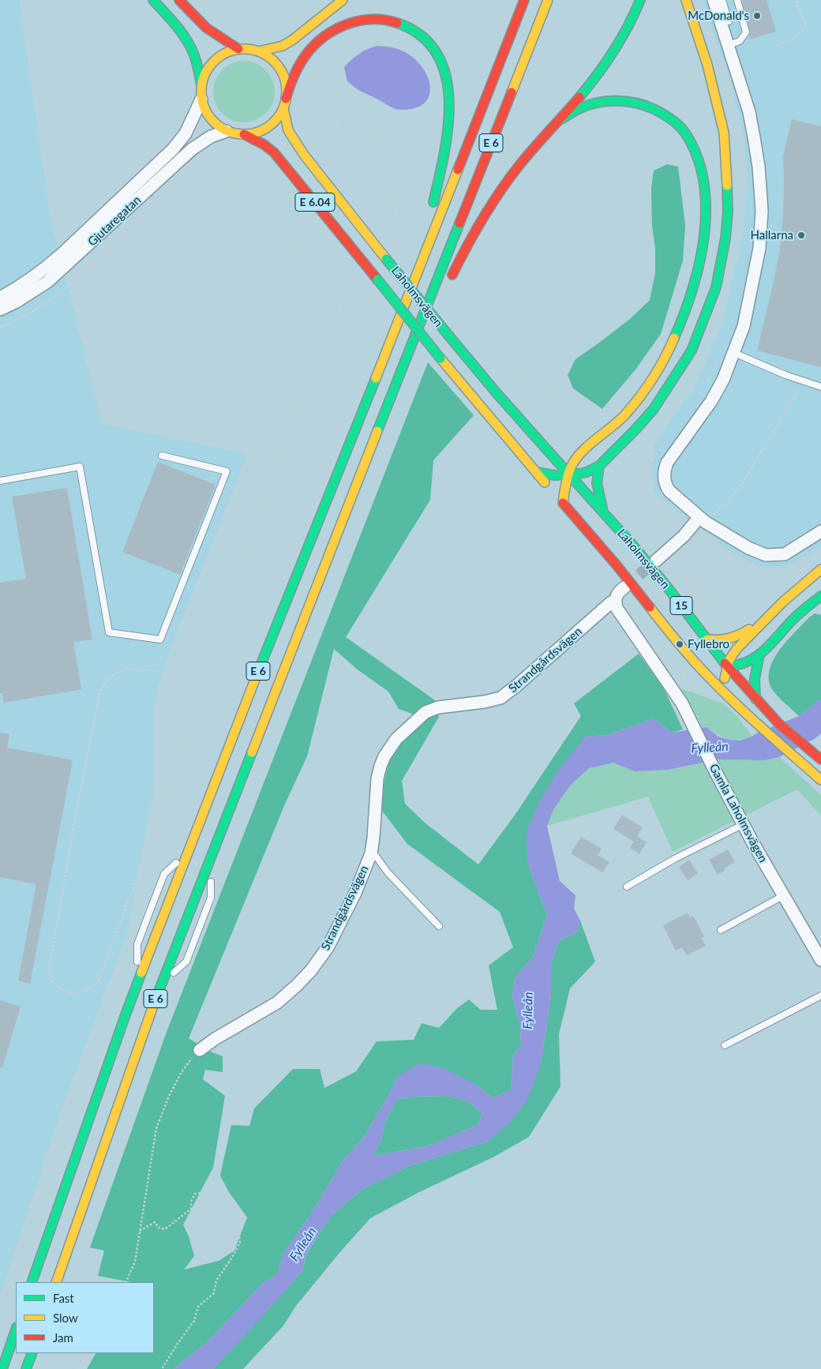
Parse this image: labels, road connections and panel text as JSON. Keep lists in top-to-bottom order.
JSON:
{
  "streets": {
    "main road": [
      "E 6",
      "E 6.04",
      "Laholmsvägen",
      "15"
    ],
    "street": ["Gjutaregatan", "Strandgårdsvägen", "Gamla Laholmsvägen"]
  },
  "crossings": [
    ["Gjutaregatan", "Laholmsvägen"],
    ["Strandgårdsvägen", "Gamla Laholmsvägen"]
  ],
  "water": ["Fylleån"],
  "places": ["McDonald's", "Hallarna", "Fyllebro"],
  "legend": ["Fast", "Slow", "Jam"]
}
